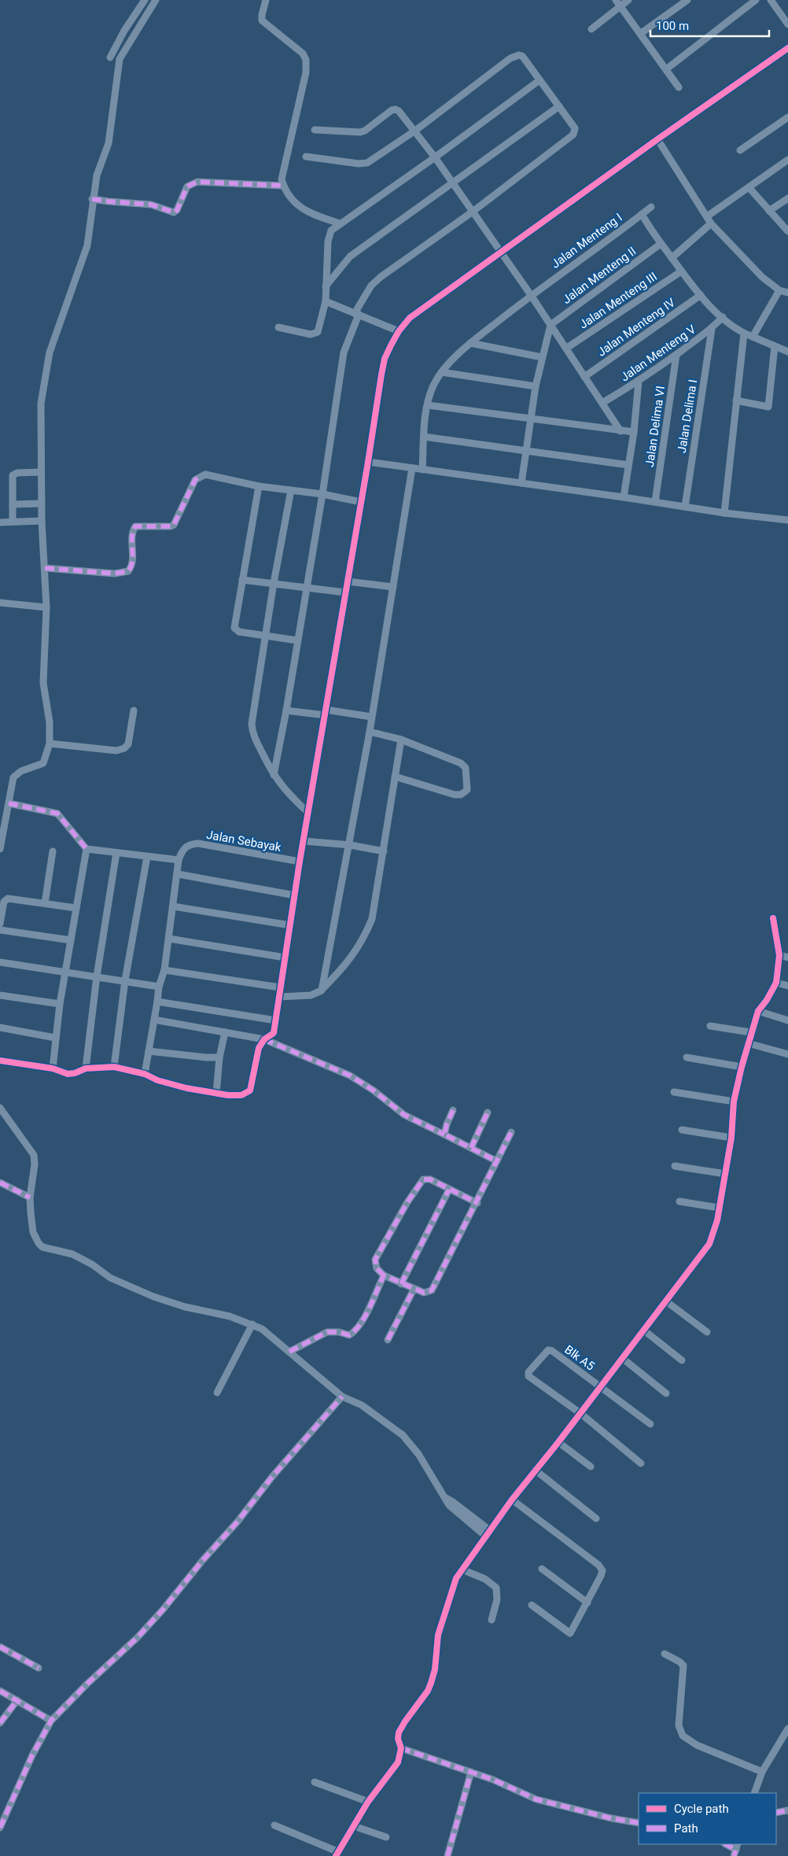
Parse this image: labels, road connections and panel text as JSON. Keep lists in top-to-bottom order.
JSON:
{
  "streets": {
    "street": [
      "Jalan Menteng I",
      "Jalan Menteng II",
      "Jalan Menteng III",
      "Jalan Menteng IV",
      "Jalan Menteng V",
      "Jalan Delima I",
      "Jalan Delima VI",
      "Jalan Sebayak",
      "Blk A5"
    ]
  },
  "crossings": [
    ["Jalan Menteng V", "Jalan Delima I"],
    ["Jalan Menteng V", "Jalan Delima VI"]
  ],
  "legend": ["Cycle path", "Path"],
  "scale_bar": "100 m"
}
